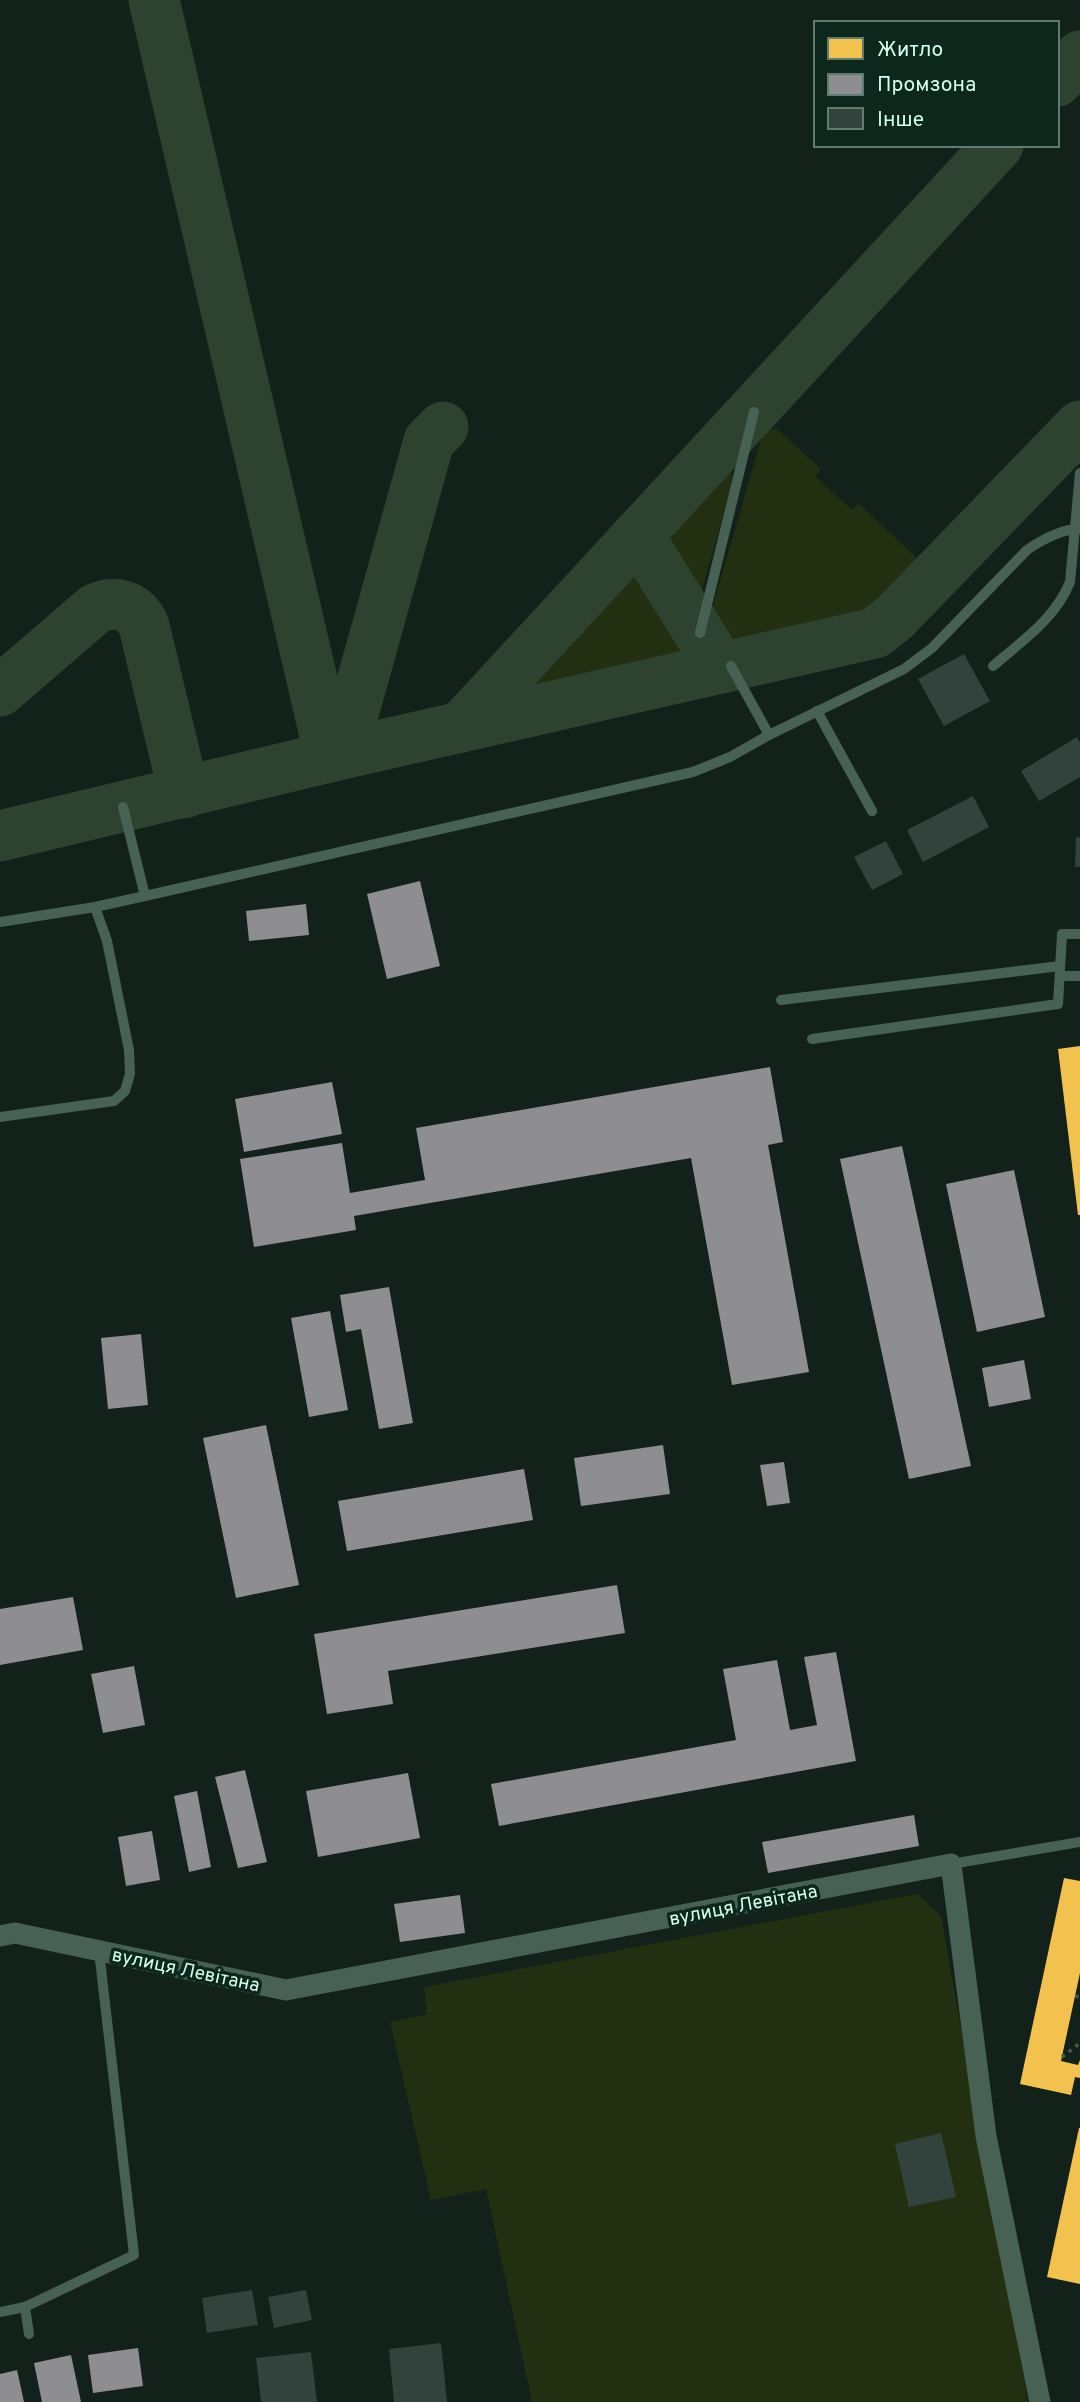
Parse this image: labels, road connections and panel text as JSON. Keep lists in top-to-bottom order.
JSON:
{
  "streets": {
    "street": ["вулиця Левітана"]
  },
  "legend": ["Житло", "Промзона", "Інше"]
}
